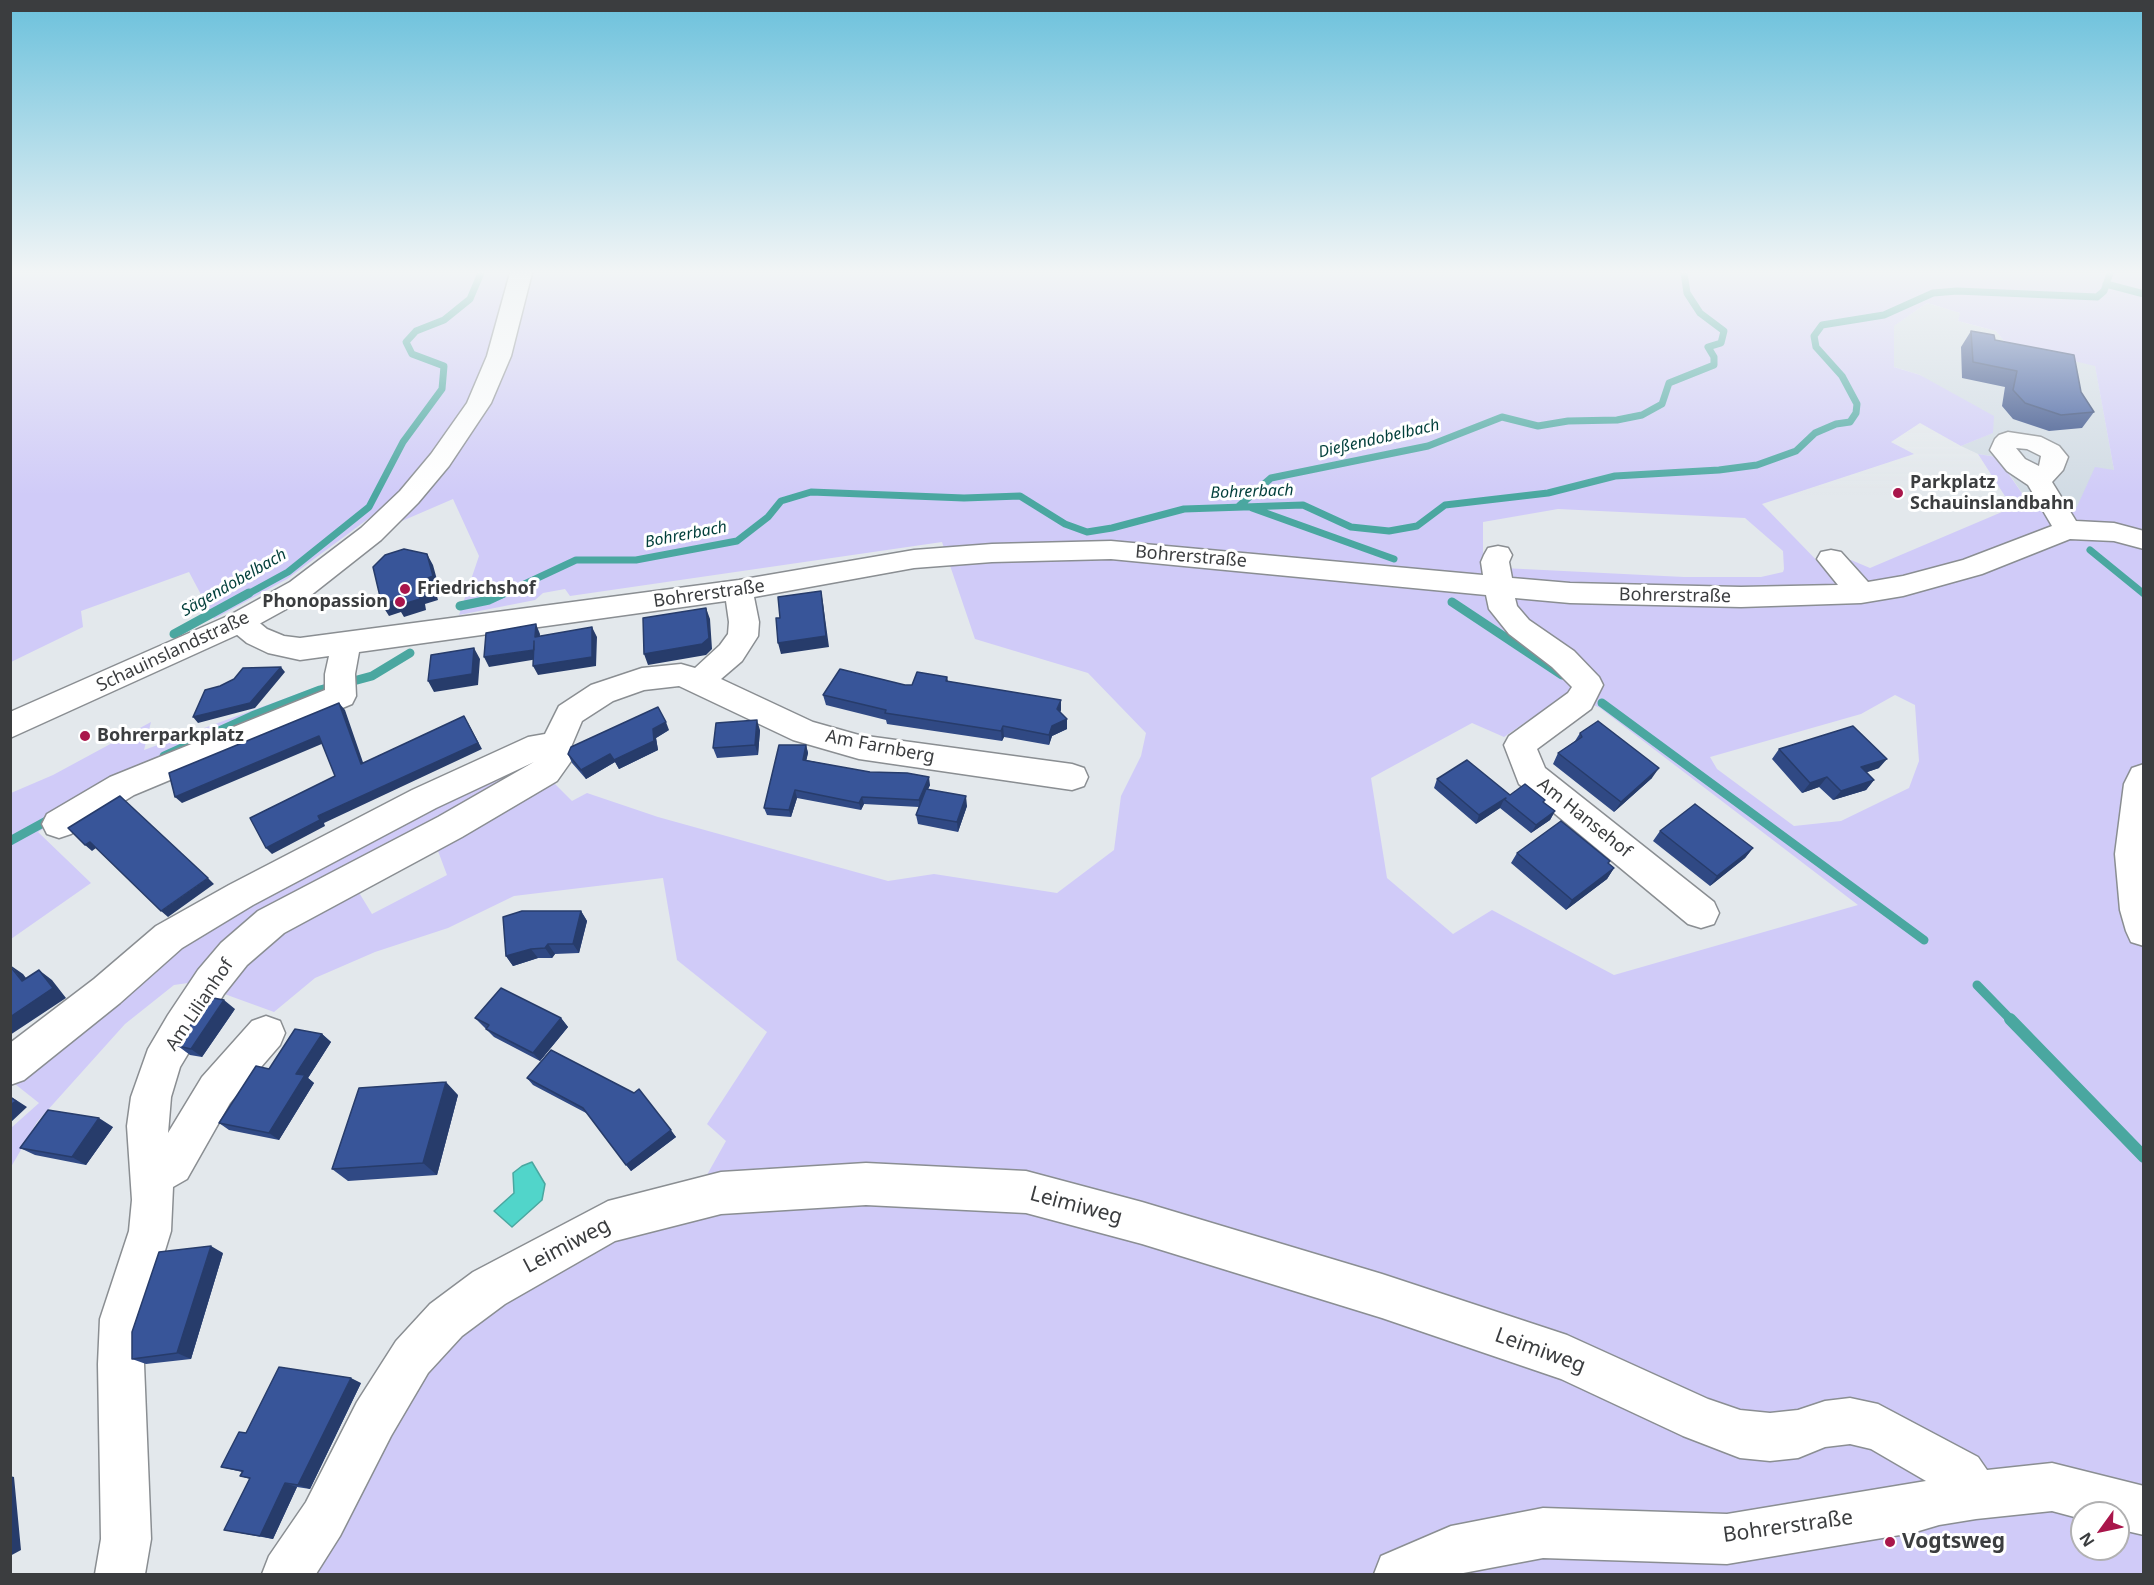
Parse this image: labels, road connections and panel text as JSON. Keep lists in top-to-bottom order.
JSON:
{
  "streets": {
    "street": [
      "Bohrerstraße",
      "Schauinslandstraße",
      "Am Farnberg",
      "Am Hansehof",
      "Am Lilianhof",
      "Leimiweg"
    ]
  },
  "crossings": [
    ["Bohrerstraße", "Schauinslandstraße"],
    ["Bohrerstraße", "Am Hansehof"],
    ["Bohrerstraße", "Leimiweg"],
    ["Am Farnberg", "Am Lilianhof"]
  ],
  "water": ["Dießendobelbach", "Bohrerbach", "Sägendobelbach"],
  "places": [
    "Parkplatz Schauinslandbahn",
    "Friedrichshof",
    "Phonopassion",
    "Bohrerparkplatz",
    "Vogtsweg"
  ],
  "north": "bottom left"
}
